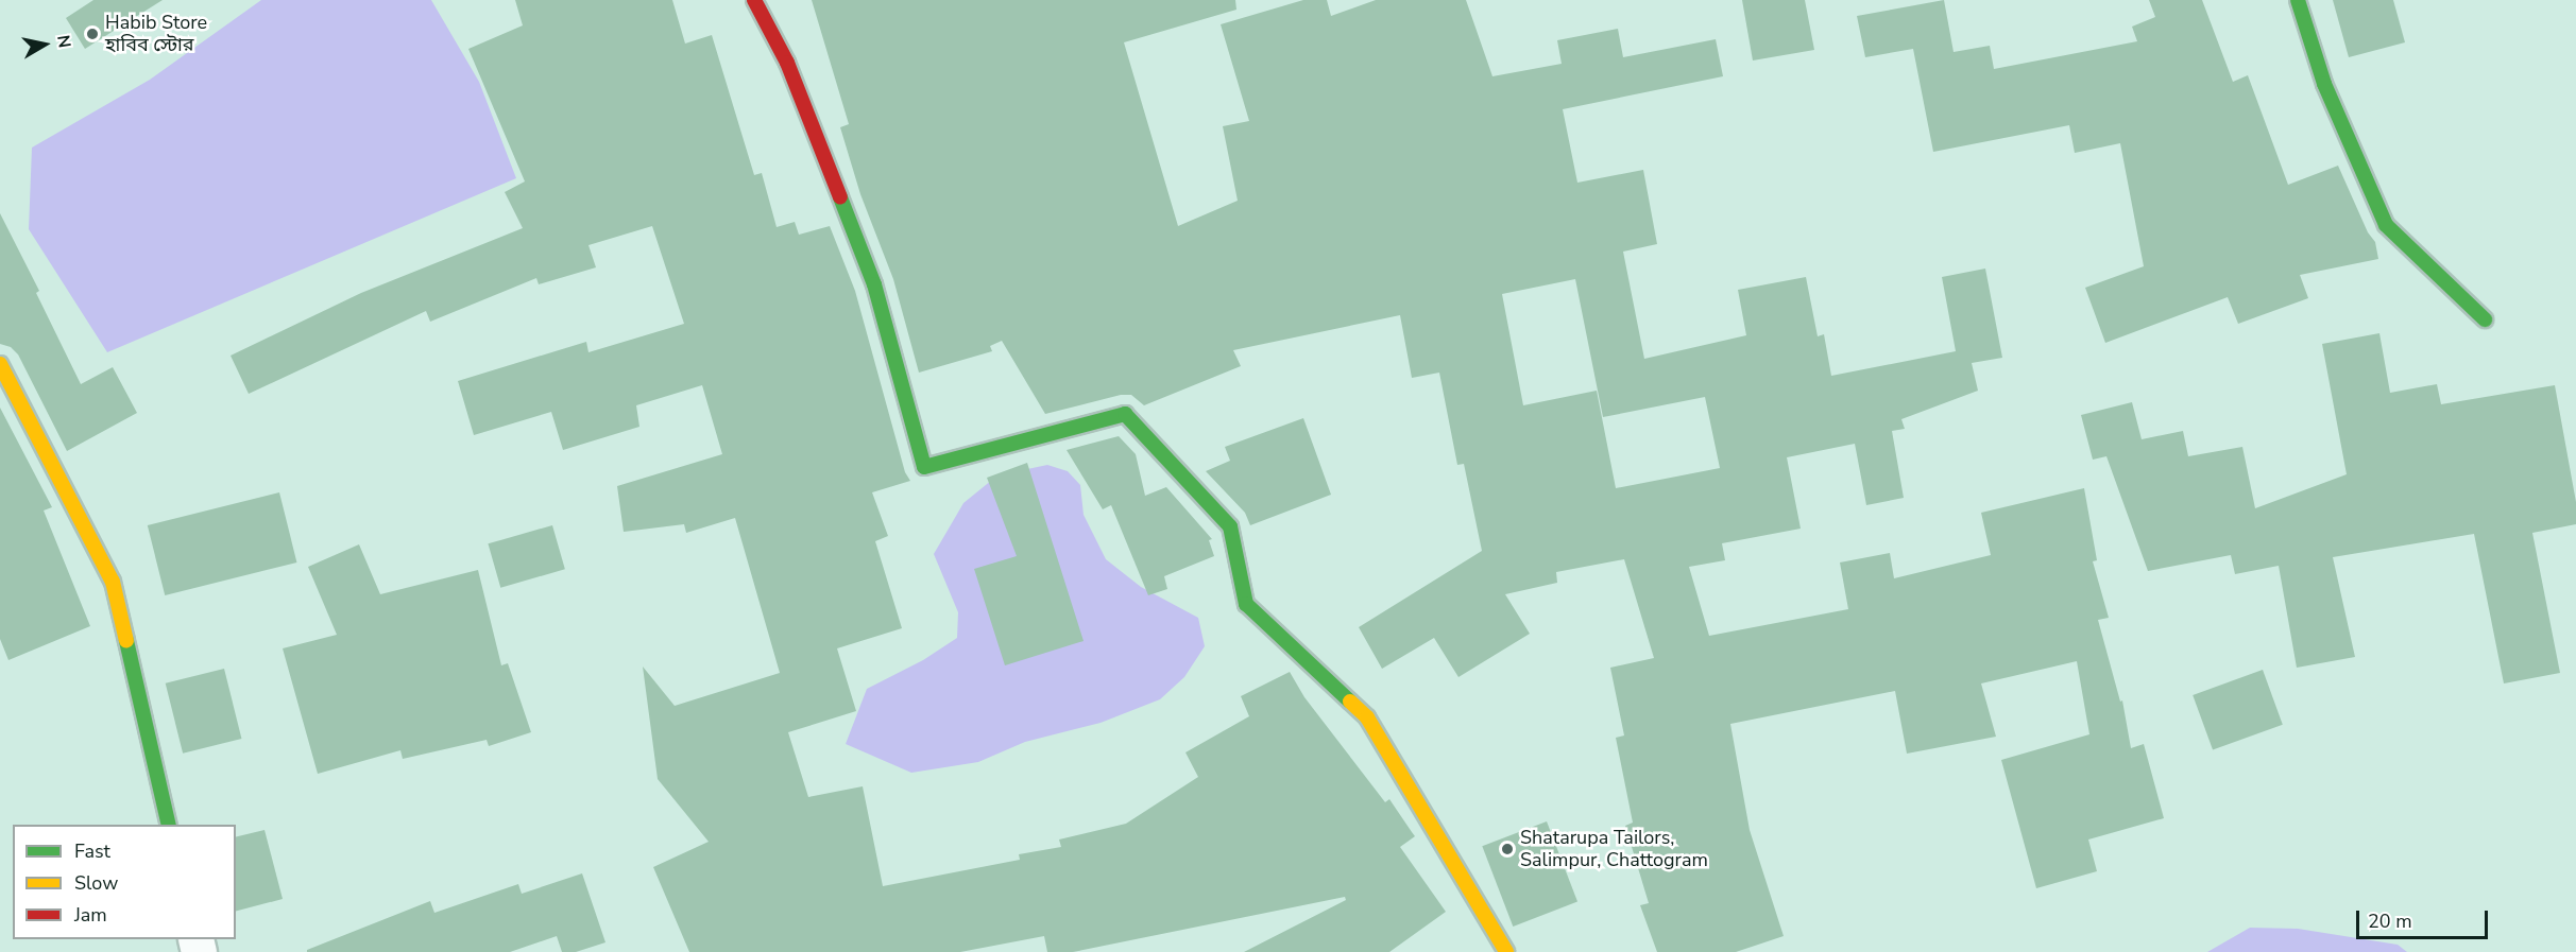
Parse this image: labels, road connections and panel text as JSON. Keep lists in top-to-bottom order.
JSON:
{
  "places": ["Habib Store হাবিব স্টোর", "Shatarupa Tailors, Salimpur, Chattogram"],
  "legend": ["Fast", "Slow", "Jam"],
  "scale_bar": "20 m",
  "north": "right"
}
